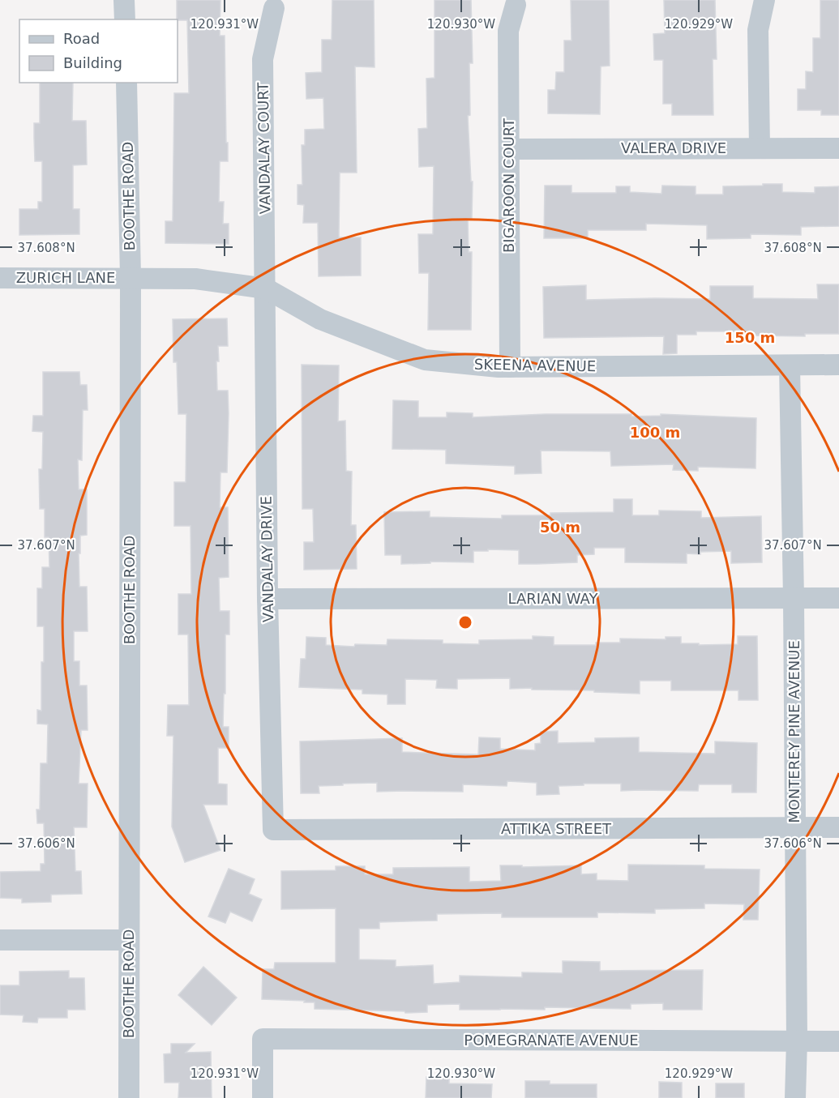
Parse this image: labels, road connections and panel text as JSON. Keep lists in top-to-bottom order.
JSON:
{
  "streets": {
    "street": [
      "VANDALAY COURT",
      "VALERA DRIVE",
      "BIGAROON COURT",
      "BOOTHE ROAD",
      "ZURICH LANE",
      "SKEENA AVENUE",
      "VANDALAY DRIVE",
      "LARIAN WAY",
      "MONTEREY PINE AVENUE",
      "ATTIKA STREET",
      "POMEGRANATE AVENUE"
    ]
  },
  "crossings": [
    ["VANDALAY COURT", "SKEENA AVENUE"],
    ["VANDALAY COURT", "VANDALAY DRIVE"],
    ["VALERA DRIVE", "BIGAROON COURT"],
    ["BIGAROON COURT", "SKEENA AVENUE"],
    ["BOOTHE ROAD", "ZURICH LANE"],
    ["BOOTHE ROAD", "SKEENA AVENUE"],
    ["ZURICH LANE", "SKEENA AVENUE"],
    ["SKEENA AVENUE", "VANDALAY DRIVE"],
    ["SKEENA AVENUE", "MONTEREY PINE AVENUE"],
    ["VANDALAY DRIVE", "LARIAN WAY"],
    ["VANDALAY DRIVE", "ATTIKA STREET"],
    ["LARIAN WAY", "MONTEREY PINE AVENUE"],
    ["MONTEREY PINE AVENUE", "ATTIKA STREET"],
    ["MONTEREY PINE AVENUE", "POMEGRANATE AVENUE"]
  ],
  "legend": ["Road", "Building"],
  "coordinates": [
    "120.931°W",
    "120.930°W",
    "120.929°W",
    "37.608°N",
    "37.607°N",
    "37.606°N"
  ],
  "rings": ["150 m", "100 m", "50 m"]
}
